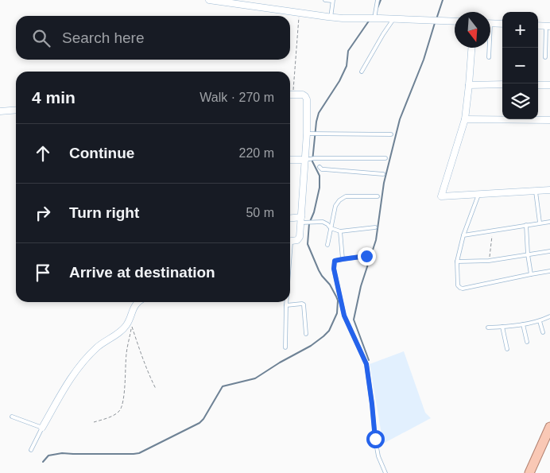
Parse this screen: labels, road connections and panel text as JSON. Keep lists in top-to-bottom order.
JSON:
{
  "north": "bottom",
  "page": {
    "map_buttons": ["+", "−"],
    "search": "Search here",
    "heading": ["4 min", "Walk · 270 m"],
    "list": [
      ["Continue", "220 m"],
      ["Turn right", "50 m"],
      "Arrive at destination"
    ]
  }
}
